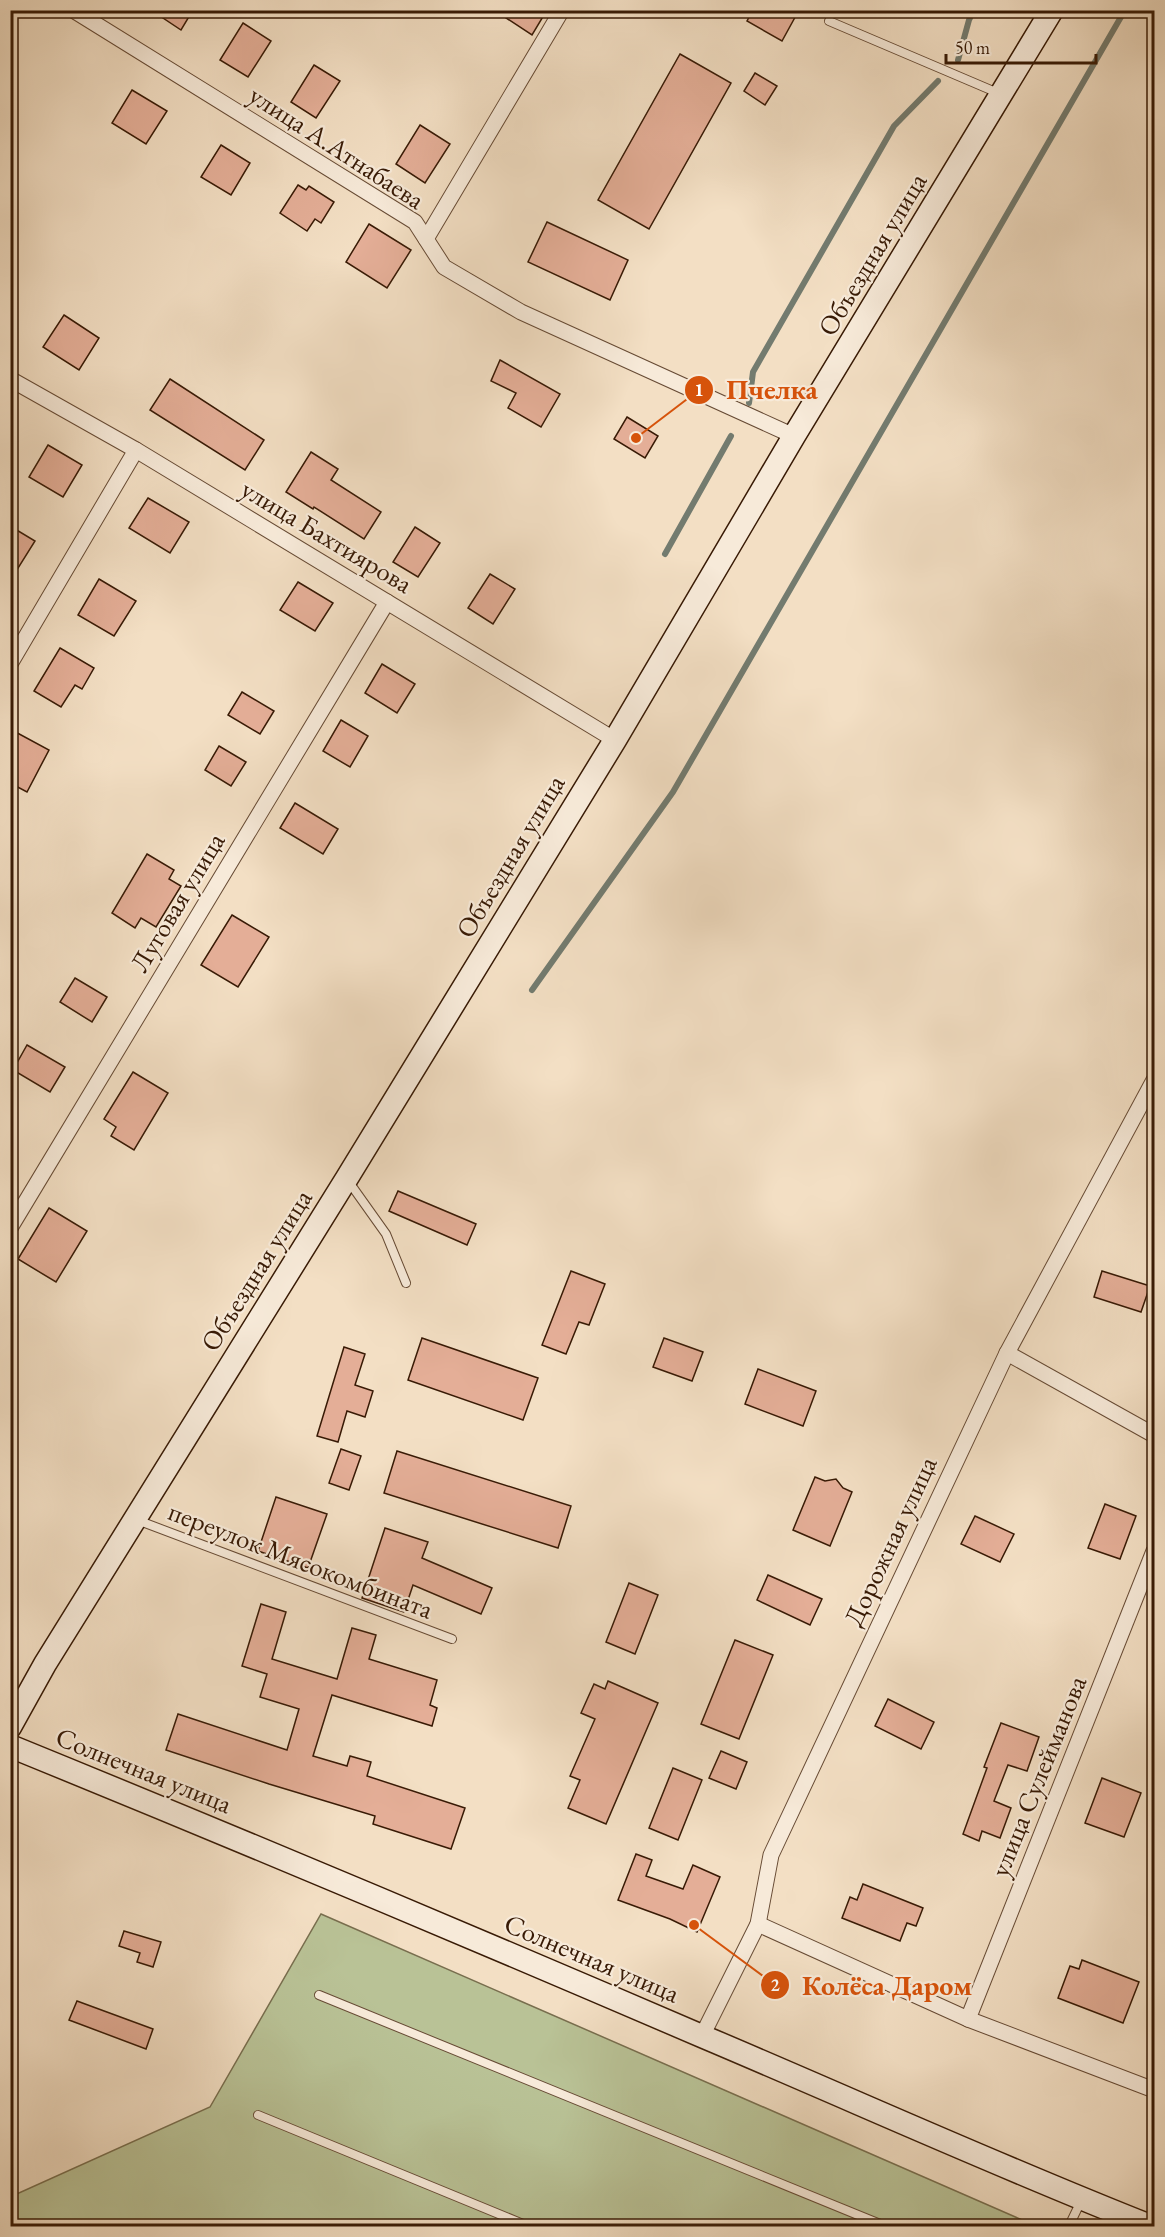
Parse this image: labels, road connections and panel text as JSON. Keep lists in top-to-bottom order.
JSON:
{
  "streets": {
    "main road": ["Объездная улица", "Солнечная улица"],
    "street": [
      "улица А.Атнабаева",
      "улица Бахтиярова",
      "Луговая улица",
      "Дорожная улица",
      "улица Сулейманова"
    ],
    "lane": ["переулок Мясокомбината"]
  },
  "crossings": [
    ["улица А.Атнабаева", "Объездная улица"],
    ["Объездная улица", "улица Бахтиярова"],
    ["Объездная улица", "переулок Мясокомбината"],
    ["улица Бахтиярова", "Луговая улица"],
    ["Дорожная улица", "Солнечная улица"]
  ],
  "places": ["Пчелка", "Колёса Даром"],
  "scale_bar": "50 m"
}
